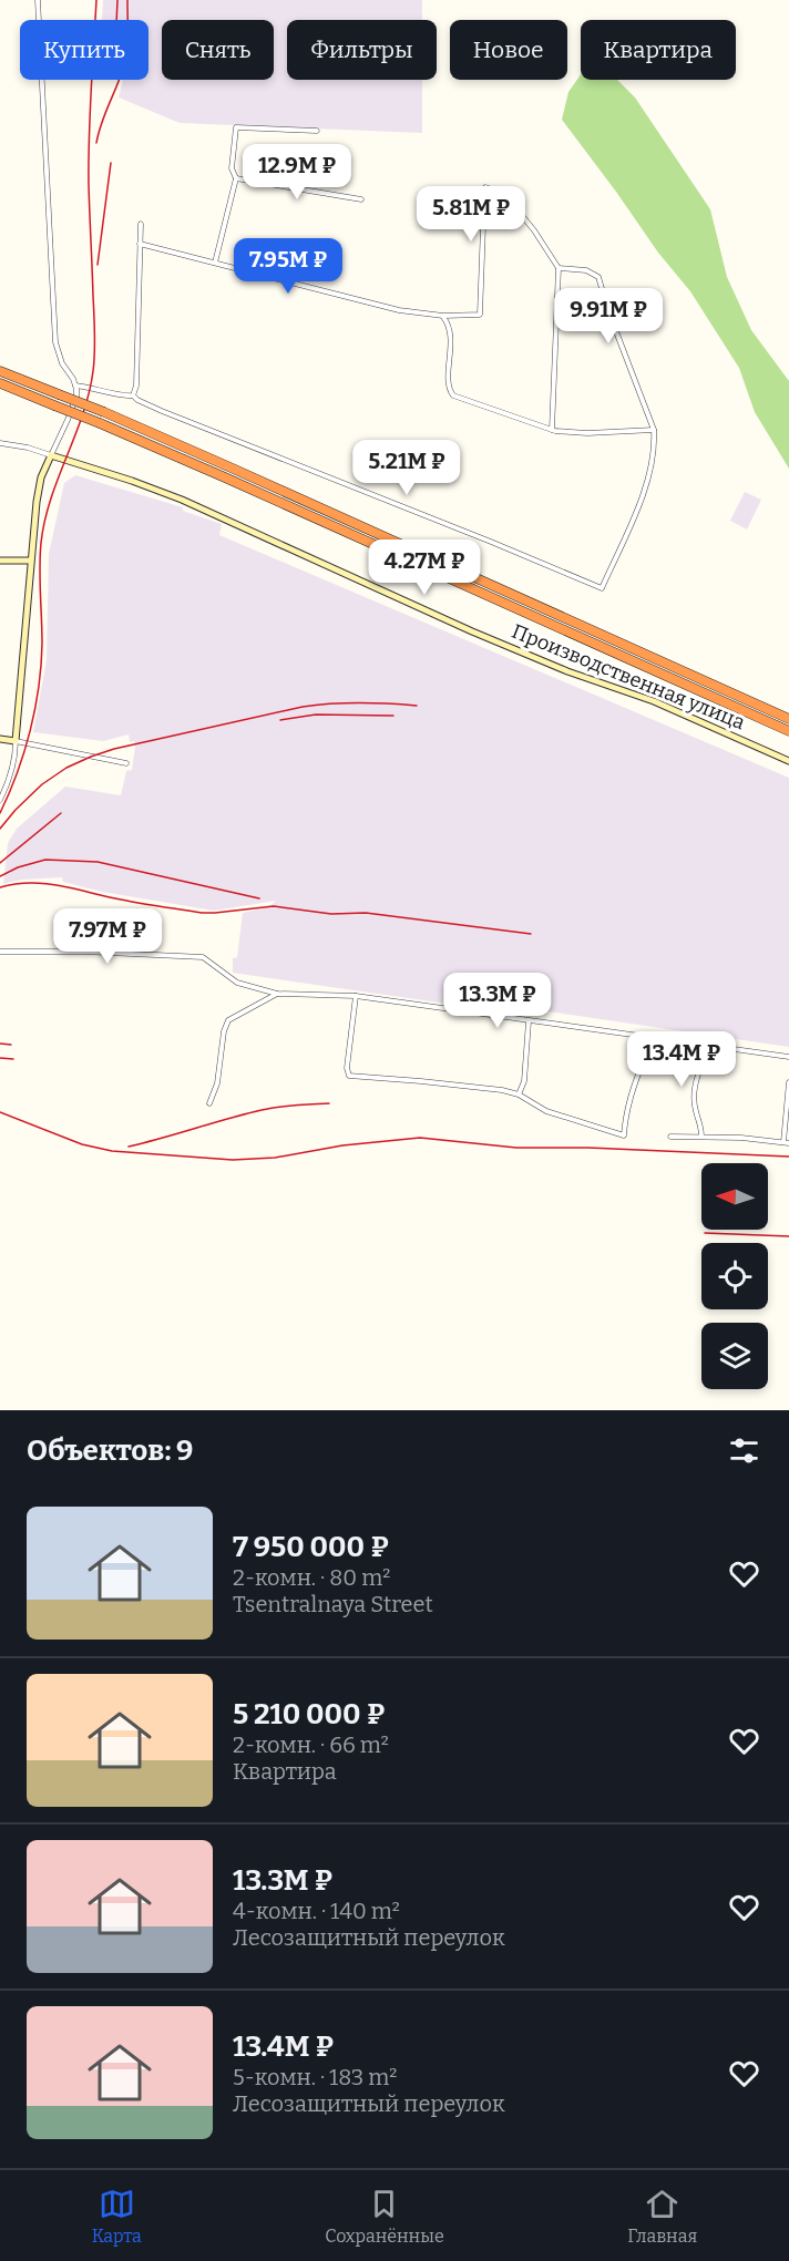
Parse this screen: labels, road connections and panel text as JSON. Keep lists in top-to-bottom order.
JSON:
{
  "streets": {
    "street": ["Производственная улица"]
  },
  "north": "left",
  "page": {
    "chip": [
      "Купить",
      "Снять",
      "Фильтры",
      "Новое",
      "Квартира"
    ],
    "price": [
      "12.9M ₽",
      "5.81M ₽",
      "7.95M ₽",
      "9.91M ₽",
      "5.21M ₽",
      "4.27M ₽",
      "7.97M ₽",
      "13.3M ₽",
      "13.4M ₽"
    ],
    "heading": "Объектов: 9",
    "list": [
      {
        "name": "7 950 000 ₽",
        "note": "2-комн. · 80 m² · Tsentralnaya Street"
      },
      {
        "name": "5 210 000 ₽",
        "note": "2-комн. · 66 m² · Квартира"
      },
      {
        "name": "13.3M ₽",
        "note": "4-комн. · 140 m² · Лесозащитный переулок"
      },
      {
        "name": "13.4M ₽",
        "note": "5-комн. · 183 m² · Лесозащитный переулок"
      }
    ],
    "tabs": ["Карта", "Сохранённые", "Главная"]
  }
}
